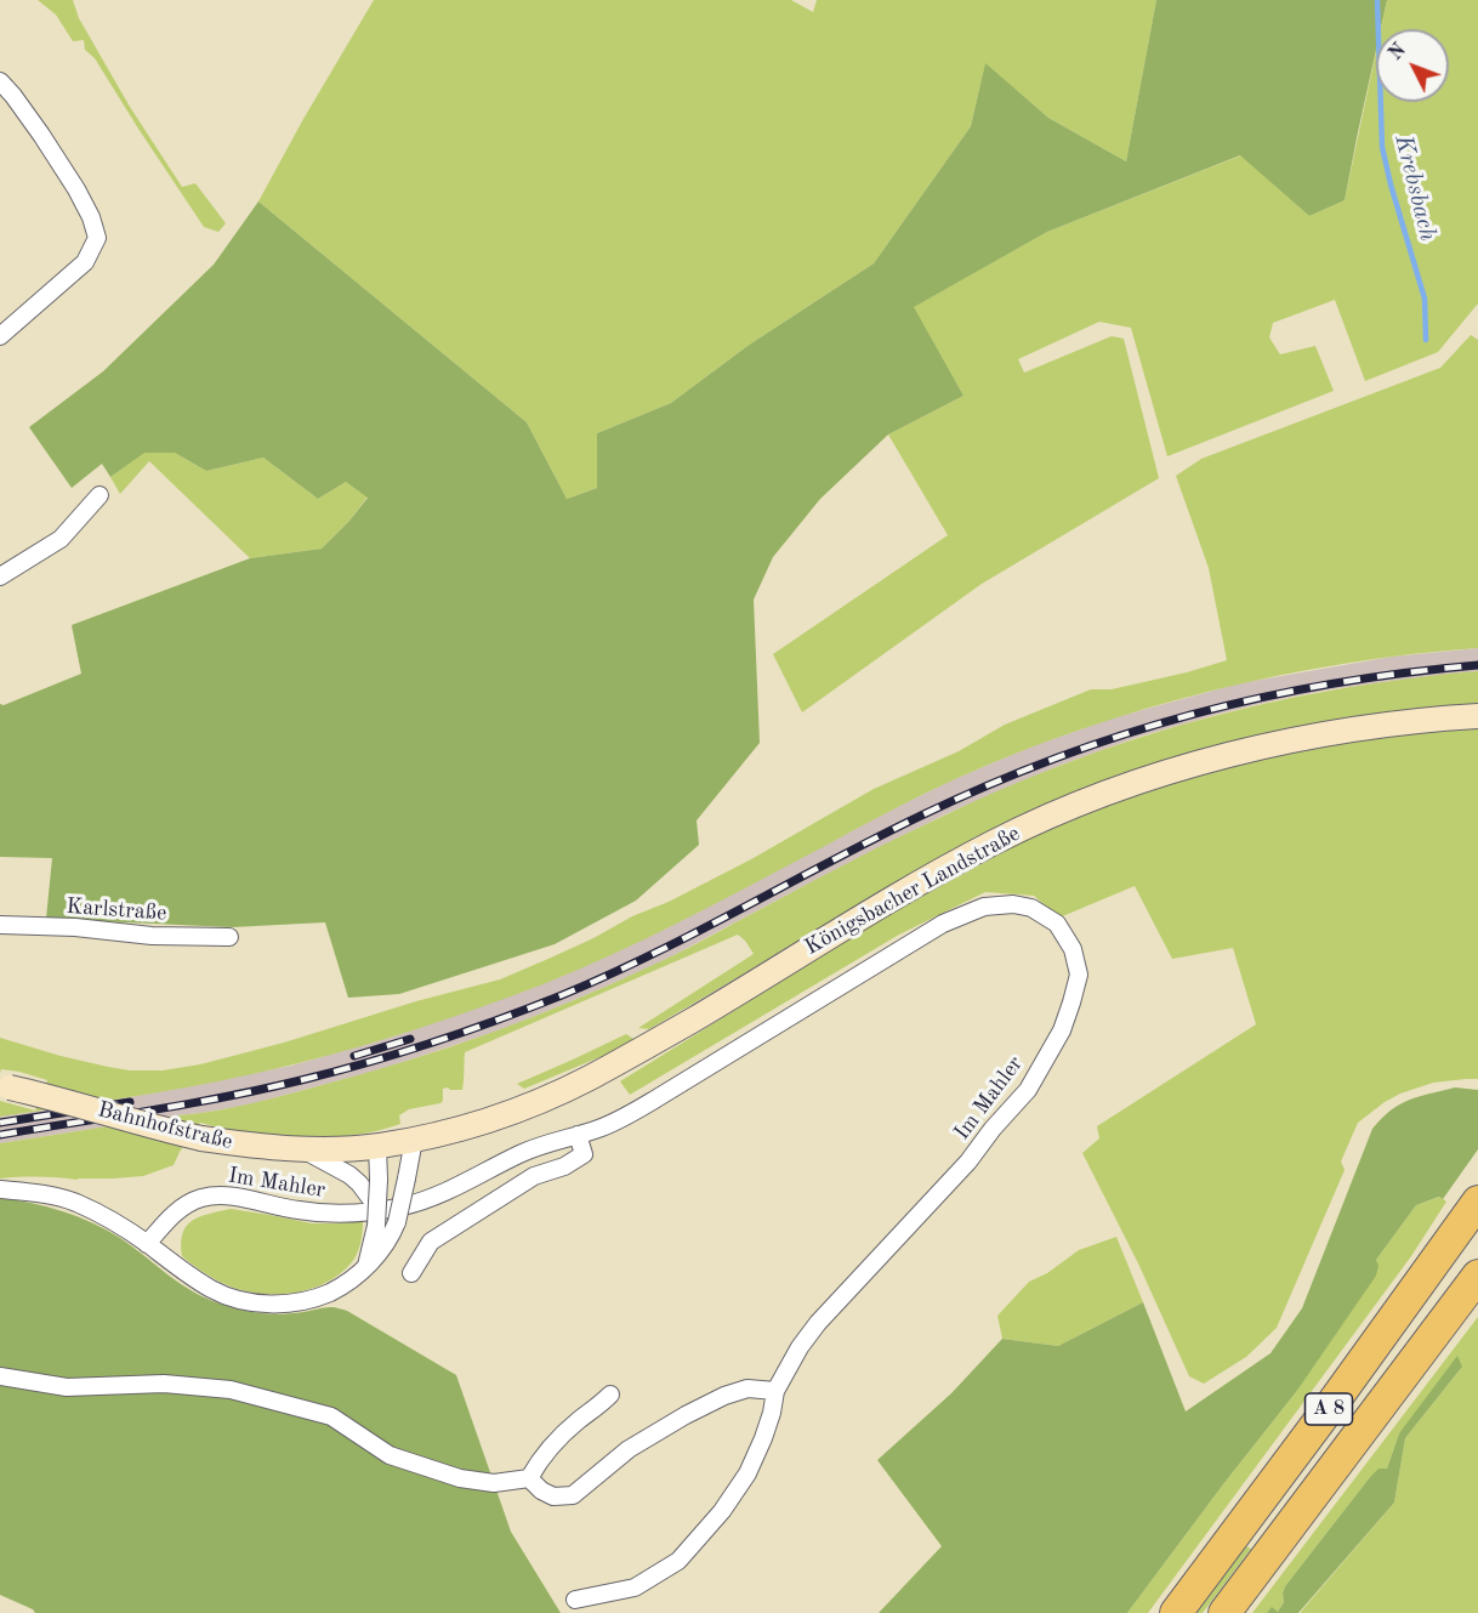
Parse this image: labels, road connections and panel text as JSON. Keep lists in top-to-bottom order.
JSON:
{
  "streets": {
    "highway": ["A 8"],
    "main road": ["Königsbacher Landstraße", "Bahnhofstraße"],
    "street": ["Karlstraße", "Im Mahler"]
  },
  "crossings": [
    ["Königsbacher Landstraße", "Bahnhofstraße"]
  ],
  "water": ["Krebsbach"],
  "north": "top left"
}
